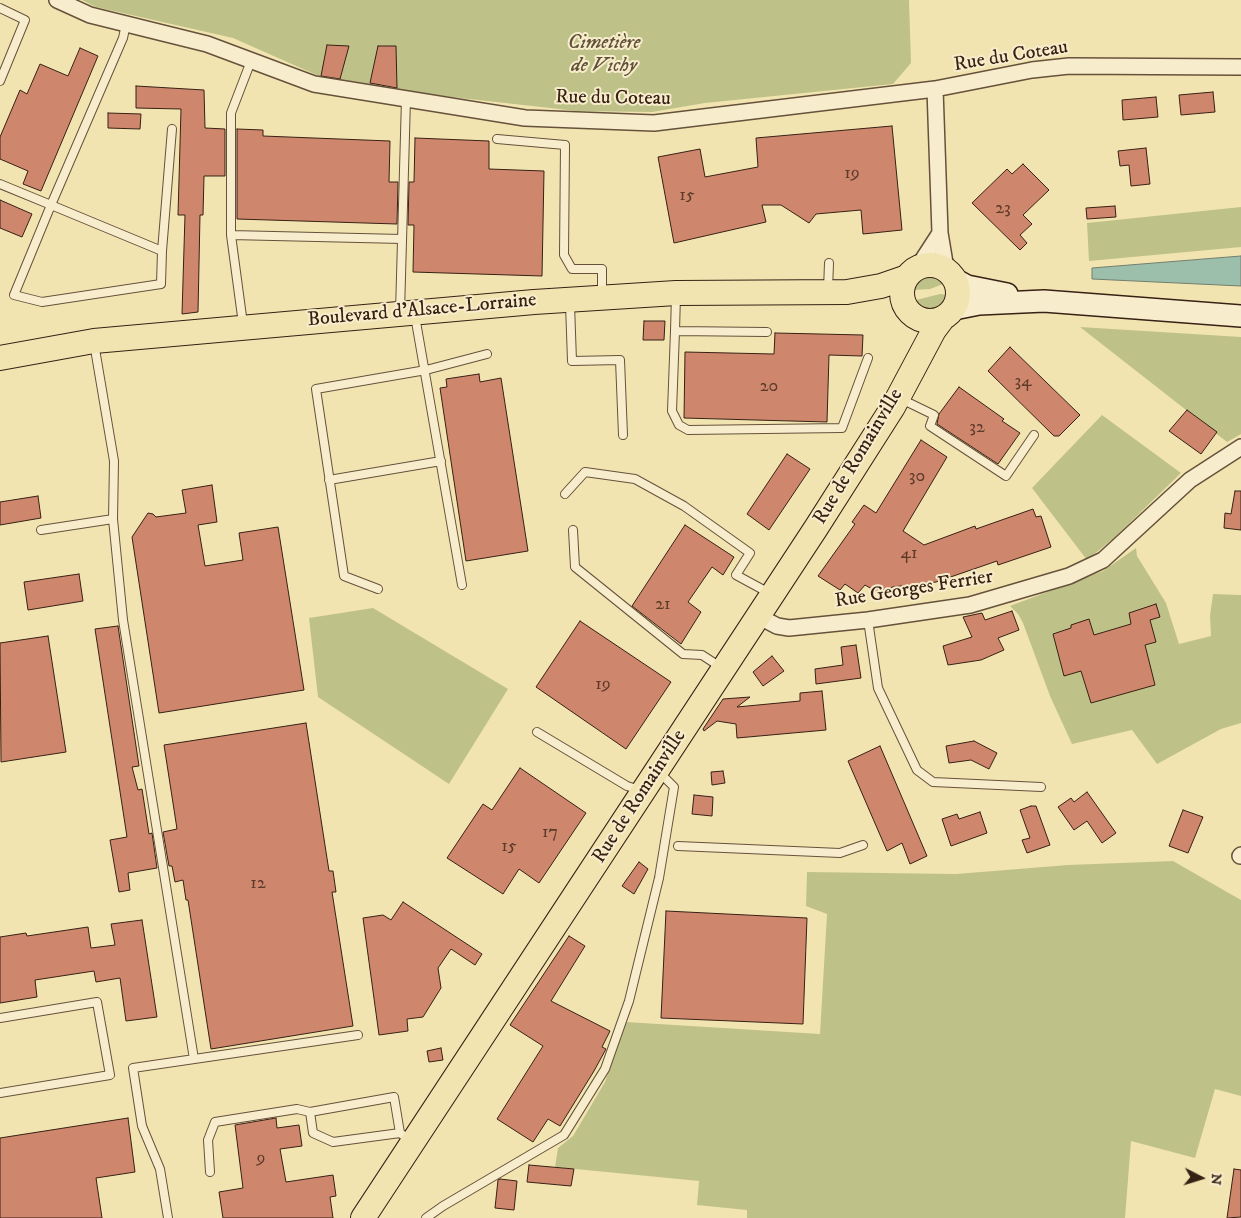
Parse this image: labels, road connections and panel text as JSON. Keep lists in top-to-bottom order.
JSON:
{
  "streets": {
    "main road": ["Boulevard d'Alsace-Lorraine", "Rue de Romainville"],
    "street": ["Rue du Coteau", "Rue Georges Ferrier"]
  },
  "crossings": [
    ["Boulevard d'Alsace-Lorraine", "Rue de Romainville"],
    ["Rue de Romainville", "Rue Georges Ferrier"]
  ],
  "parks": ["Cimetière de Vichy"],
  "house_numbers": [
    "19",
    "15",
    "23",
    "34",
    "20",
    "32",
    "30",
    "41",
    "21",
    "19",
    "17",
    "15",
    "12",
    "9"
  ],
  "north": "right"
}
